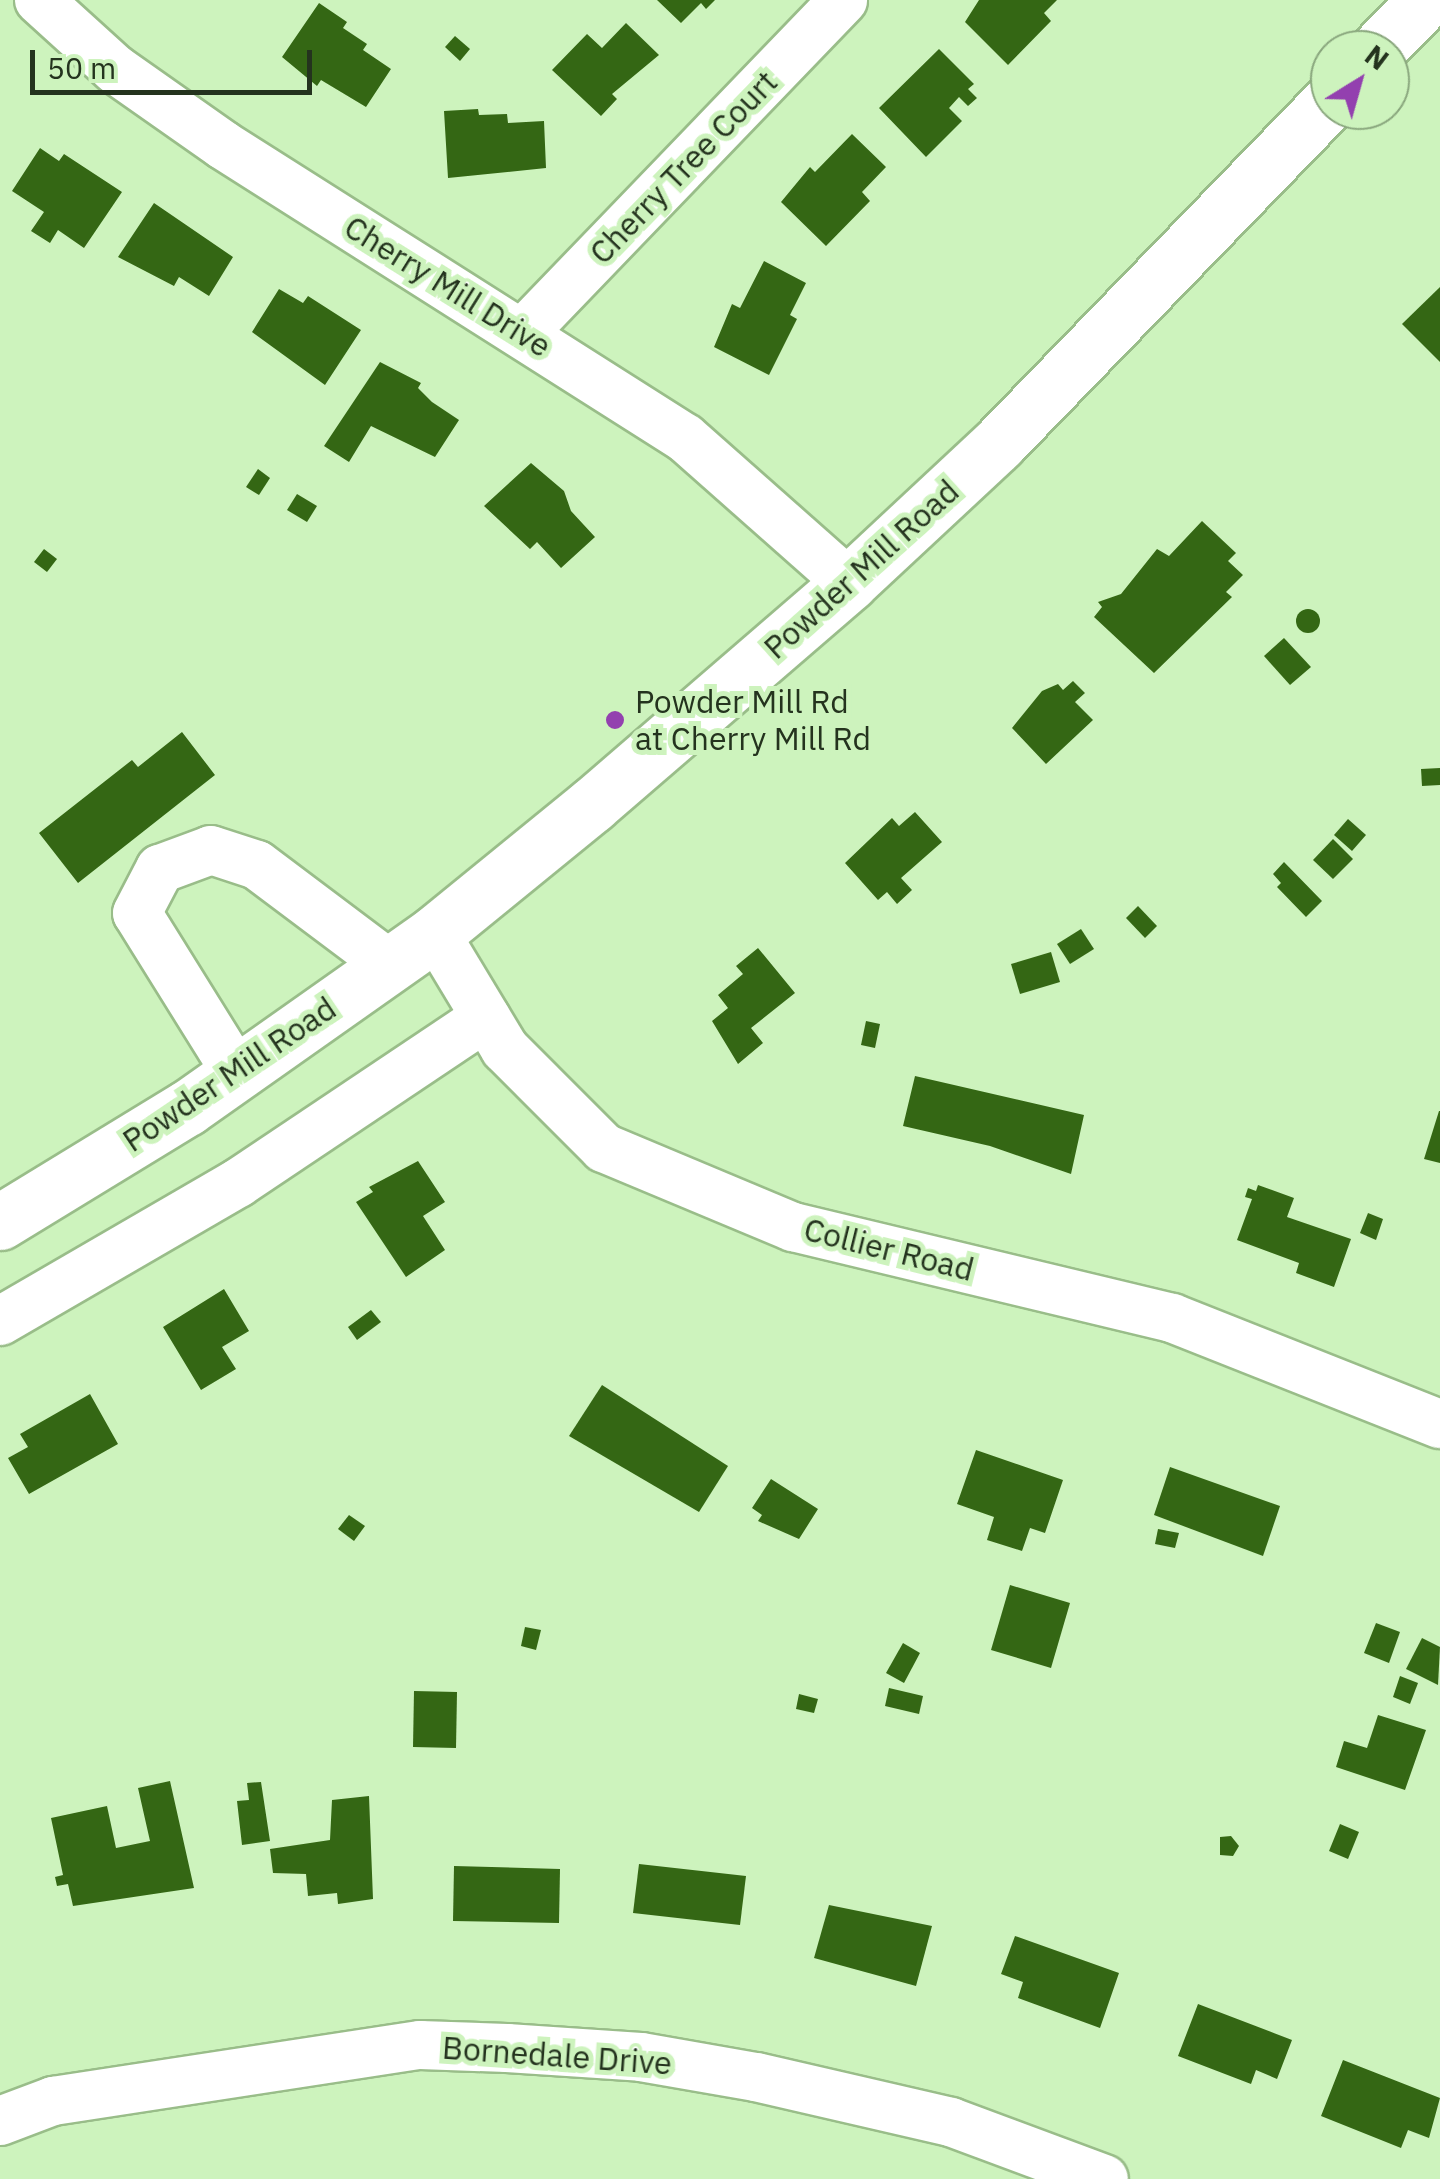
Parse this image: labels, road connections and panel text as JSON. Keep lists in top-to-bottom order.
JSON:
{
  "streets": {
    "main road": ["Powder Mill Road"],
    "street": [
      "Cherry Tree Court",
      "Cherry Mill Drive",
      "Collier Road",
      "Bornedale Drive"
    ]
  },
  "crossings": [
    ["Cherry Tree Court", "Cherry Mill Drive"],
    ["Cherry Mill Drive", "Powder Mill Road"],
    ["Powder Mill Road", "Collier Road"]
  ],
  "places": ["Powder Mill Rd at Cherry Mill Rd"],
  "scale_bar": "50 m",
  "north": "top right"
}
